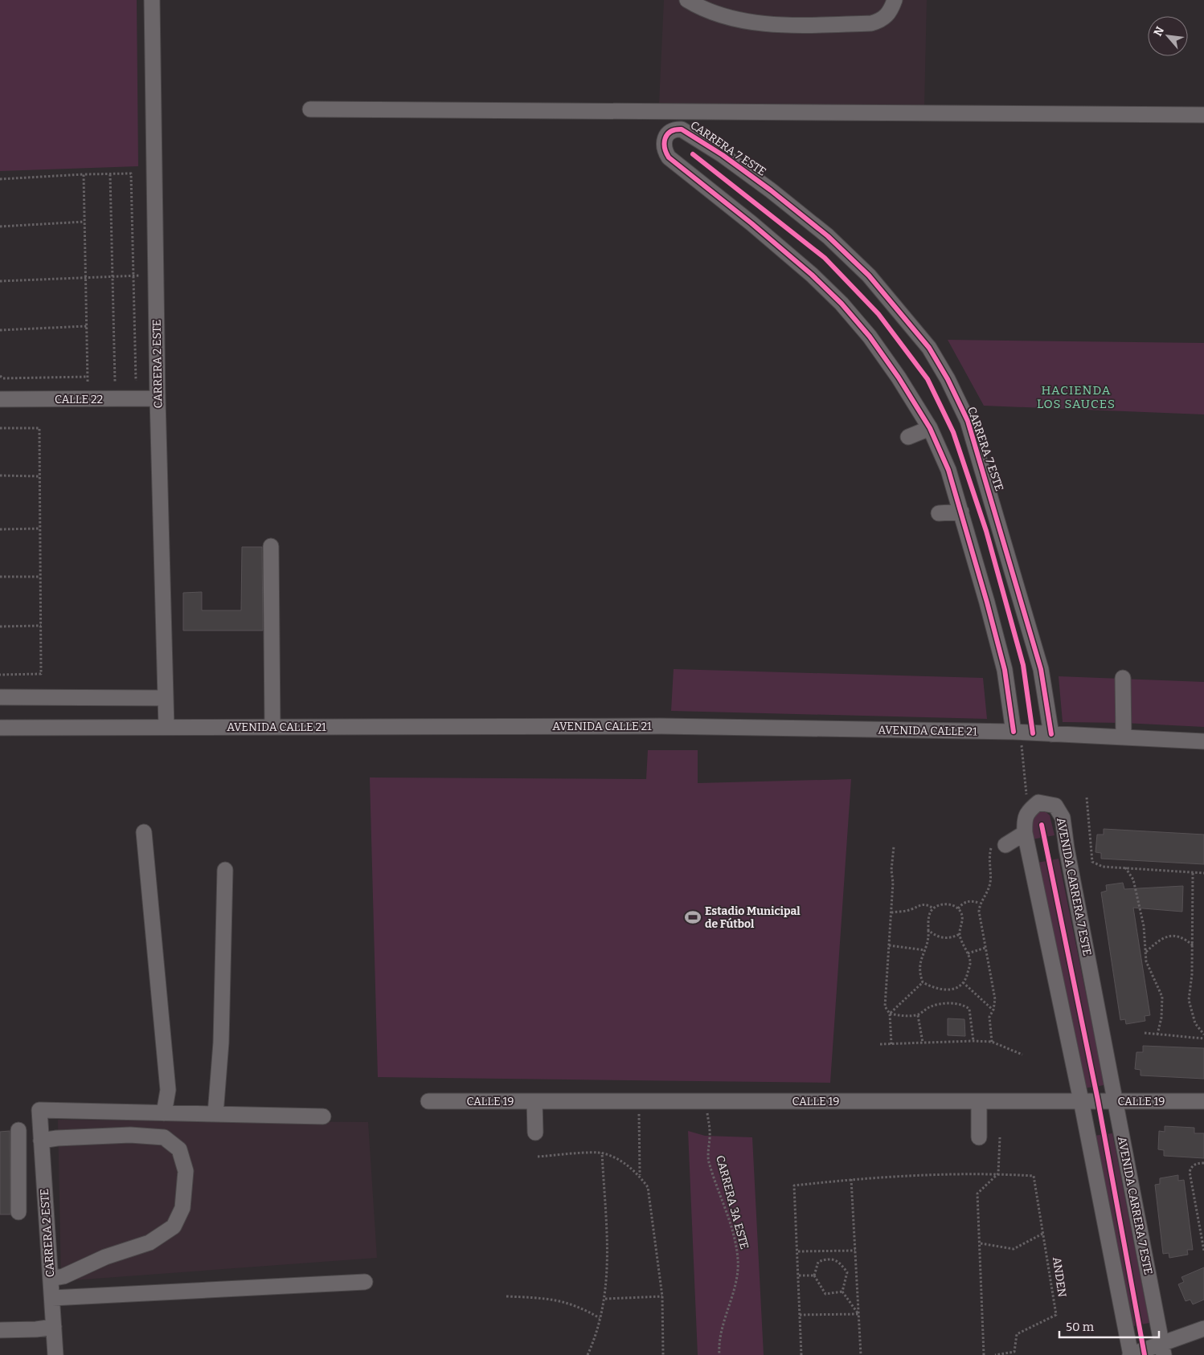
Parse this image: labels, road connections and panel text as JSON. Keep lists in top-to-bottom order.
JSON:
{
  "streets": {
    "street": [
      "CARRERA 7 ESTE",
      "CARRERA 2 ESTE",
      "CALLE 22",
      "AVENIDA CALLE 21",
      "AVENIDA CARRERA 7 ESTE",
      "CALLE 19"
    ],
    "path": ["CARRERA 3A ESTE", "ANDEN"]
  },
  "crossings": [
    ["CARRERA 7 ESTE", "AVENIDA CALLE 21"],
    ["CARRERA 2 ESTE", "CALLE 22"],
    ["CARRERA 2 ESTE", "AVENIDA CALLE 21"],
    ["AVENIDA CARRERA 7 ESTE", "CALLE 19"],
    ["CALLE 19", "CARRERA 3A ESTE"]
  ],
  "districts": ["HACIENDA LOS SAUCES"],
  "places": {
    "sports": ["Estadio Municipal de Fútbol"]
  },
  "scale_bar": "50 m",
  "north": "top left"
}
